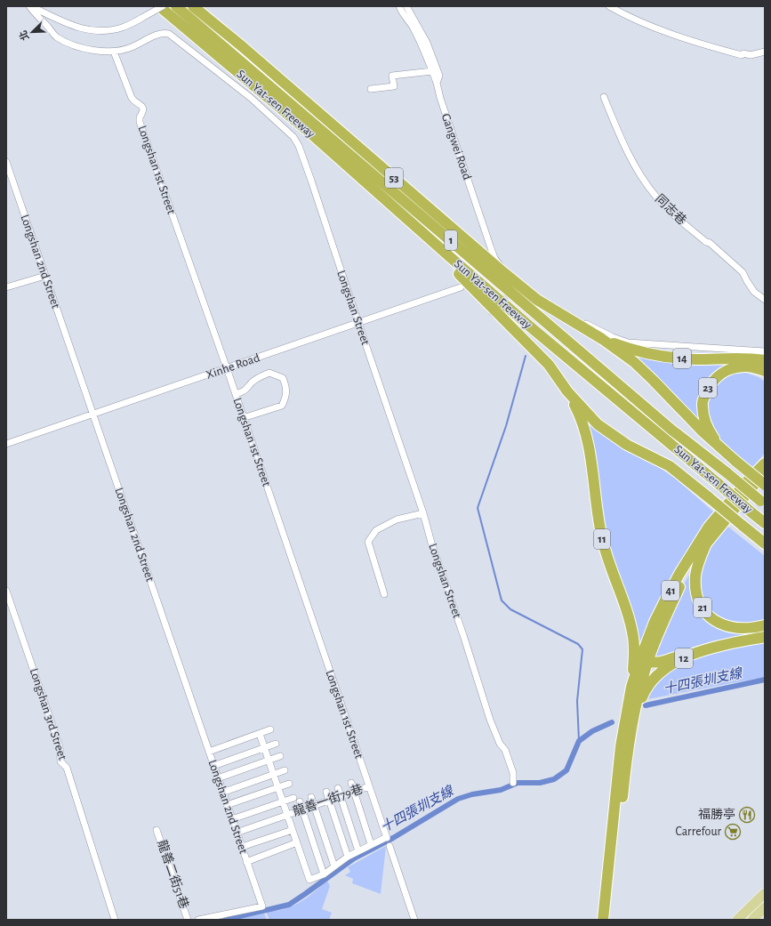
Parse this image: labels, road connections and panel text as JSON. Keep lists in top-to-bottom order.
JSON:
{
  "streets": {
    "highway": [
      "Sun Yat-sen Freeway",
      "53",
      "1",
      "14",
      "23",
      "11",
      "41",
      "21",
      "12"
    ],
    "street": [
      "Gangwei Road",
      "Longshan 1st Street",
      "同志巷",
      "Longshan 2nd Street",
      "Longshan Street",
      "Xinhe Road",
      "Longshan 3rd Street",
      "龍善一街79巷",
      "龍善二街51巷"
    ]
  },
  "crossings": [
    ["Longshan 1st Street", "Longshan Street"],
    ["Longshan 1st Street", "Xinhe Road"],
    ["Longshan 1st Street", "龍善一街79巷"],
    ["53", "14"],
    ["Longshan 2nd Street", "Xinhe Road"],
    ["Longshan 2nd Street", "龍善一街79巷"],
    ["Longshan 2nd Street", "龍善二街51巷"],
    ["Longshan Street", "Xinhe Road"]
  ],
  "water": ["十四張圳支線"],
  "places": {
    "restaurant": ["福勝亭"],
    "supermarket": ["Carrefour"]
  },
  "north": "bottom left"
}
